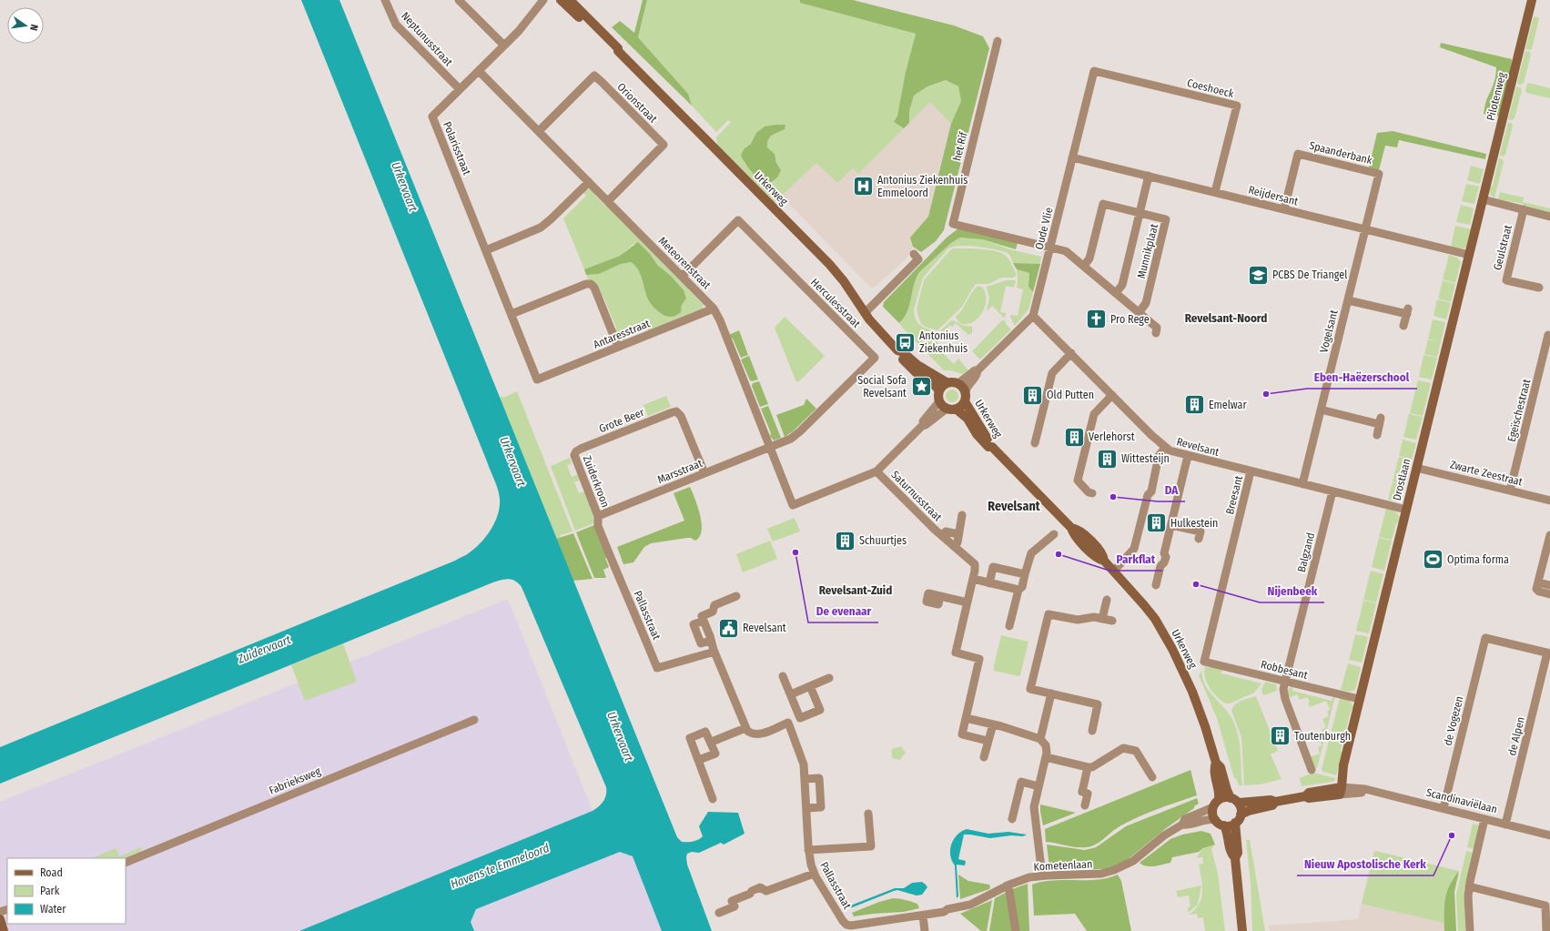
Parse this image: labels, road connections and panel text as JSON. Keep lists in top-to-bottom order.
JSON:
{
  "streets": {
    "main road": [
      "Pilotenweg",
      "Urkerweg",
      "Drostlaan",
      "Scandinaviëlaan"
    ],
    "street": [
      "Neptunusstraat",
      "Coeshoeck",
      "Orionstraat",
      "het Rif",
      "Polarisstraat",
      "Spaanderbank",
      "Reijdersant",
      "Oude Vlie",
      "Geulstraat",
      "Munnikplaat",
      "Meteorenstraat",
      "Herculesstraat",
      "Vogelsant",
      "Antaresstraat",
      "Egeïschestraat",
      "Grote Beer",
      "Revelsant",
      "Marsstraat",
      "Zwarte Zeestraat",
      "Zuiderkroon",
      "Breesant",
      "Saturnusstraat",
      "Balgzand",
      "Pallasstraat",
      "Robbesant",
      "de Vogezen",
      "de Alpen",
      "Fabrieksweg",
      "Kometenlaan"
    ]
  },
  "crossings": [
    ["Neptunusstraat", "Polarisstraat"],
    ["Coeshoeck", "Reijdersant"],
    ["Coeshoeck", "Oude Vlie"],
    ["Pilotenweg", "Drostlaan"],
    ["Orionstraat", "Meteorenstraat"],
    ["het Rif", "Oude Vlie"],
    ["Polarisstraat", "Meteorenstraat"],
    ["Polarisstraat", "Antaresstraat"],
    ["Spaanderbank", "Reijdersant"],
    ["Spaanderbank", "Vogelsant"],
    ["Urkerweg", "Scandinaviëlaan"],
    ["Urkerweg", "Kometenlaan"],
    ["Reijdersant", "Oude Vlie"],
    ["Reijdersant", "Munnikplaat"],
    ["Reijdersant", "Vogelsant"],
    ["Reijdersant", "Drostlaan"],
    ["Oude Vlie", "Revelsant"],
    ["Meteorenstraat", "Herculesstraat"],
    ["Meteorenstraat", "Antaresstraat"],
    ["Meteorenstraat", "Marsstraat"],
    ["Meteorenstraat", "Saturnusstraat"],
    ["Herculesstraat", "Marsstraat"],
    ["Vogelsant", "Revelsant"],
    ["Egeïschestraat", "Zwarte Zeestraat"],
    ["Grote Beer", "Marsstraat"],
    ["Grote Beer", "Zuiderkroon"],
    ["Revelsant", "Drostlaan"],
    ["Revelsant", "Breesant"],
    ["Revelsant", "Balgzand"],
    ["Marsstraat", "Zuiderkroon"],
    ["Marsstraat", "Pallasstraat"],
    ["Zwarte Zeestraat", "Drostlaan"],
    ["Drostlaan", "Robbesant"],
    ["Drostlaan", "Scandinaviëlaan"],
    ["Zuiderkroon", "Pallasstraat"],
    ["Breesant", "Robbesant"],
    ["Balgzand", "Robbesant"],
    ["Pallasstraat", "Kometenlaan"],
    ["de Vogezen", "de Alpen"],
    ["de Vogezen", "Scandinaviëlaan"],
    ["de Alpen", "Scandinaviëlaan"],
    ["Scandinaviëlaan", "Kometenlaan"]
  ],
  "districts": ["Revelsant-Noord", "Revelsant", "Revelsant-Zuid"],
  "water": ["Urkervaart", "Zuidervaart", "Havens te Emmeloord"],
  "places": {
    "hospital": ["Antonius Ziekenhuis Emmeloord"],
    "school or university": ["PCBS De Triangel"],
    "church": ["Pro Rege"],
    "bus stop": ["Antonius Ziekenhuis"],
    "place": ["Social Sofa Revelsant"],
    "other": [
      "Eben-Haëzerschool",
      "DA",
      "De evenaar",
      "Parkflat",
      "Nijenbeek",
      "Nieuw Apostolische Kerk"
    ],
    "building": [
      "Old Putten",
      "Emelwar",
      "Verlehorst",
      "Wittesteijn",
      "Hulkestein",
      "Schuurtjes",
      "Toutenburgh"
    ],
    "sports": ["Optima forma"],
    "public building": ["Revelsant"]
  },
  "legend": ["Road", "Park", "Water"],
  "north": "right"
}
